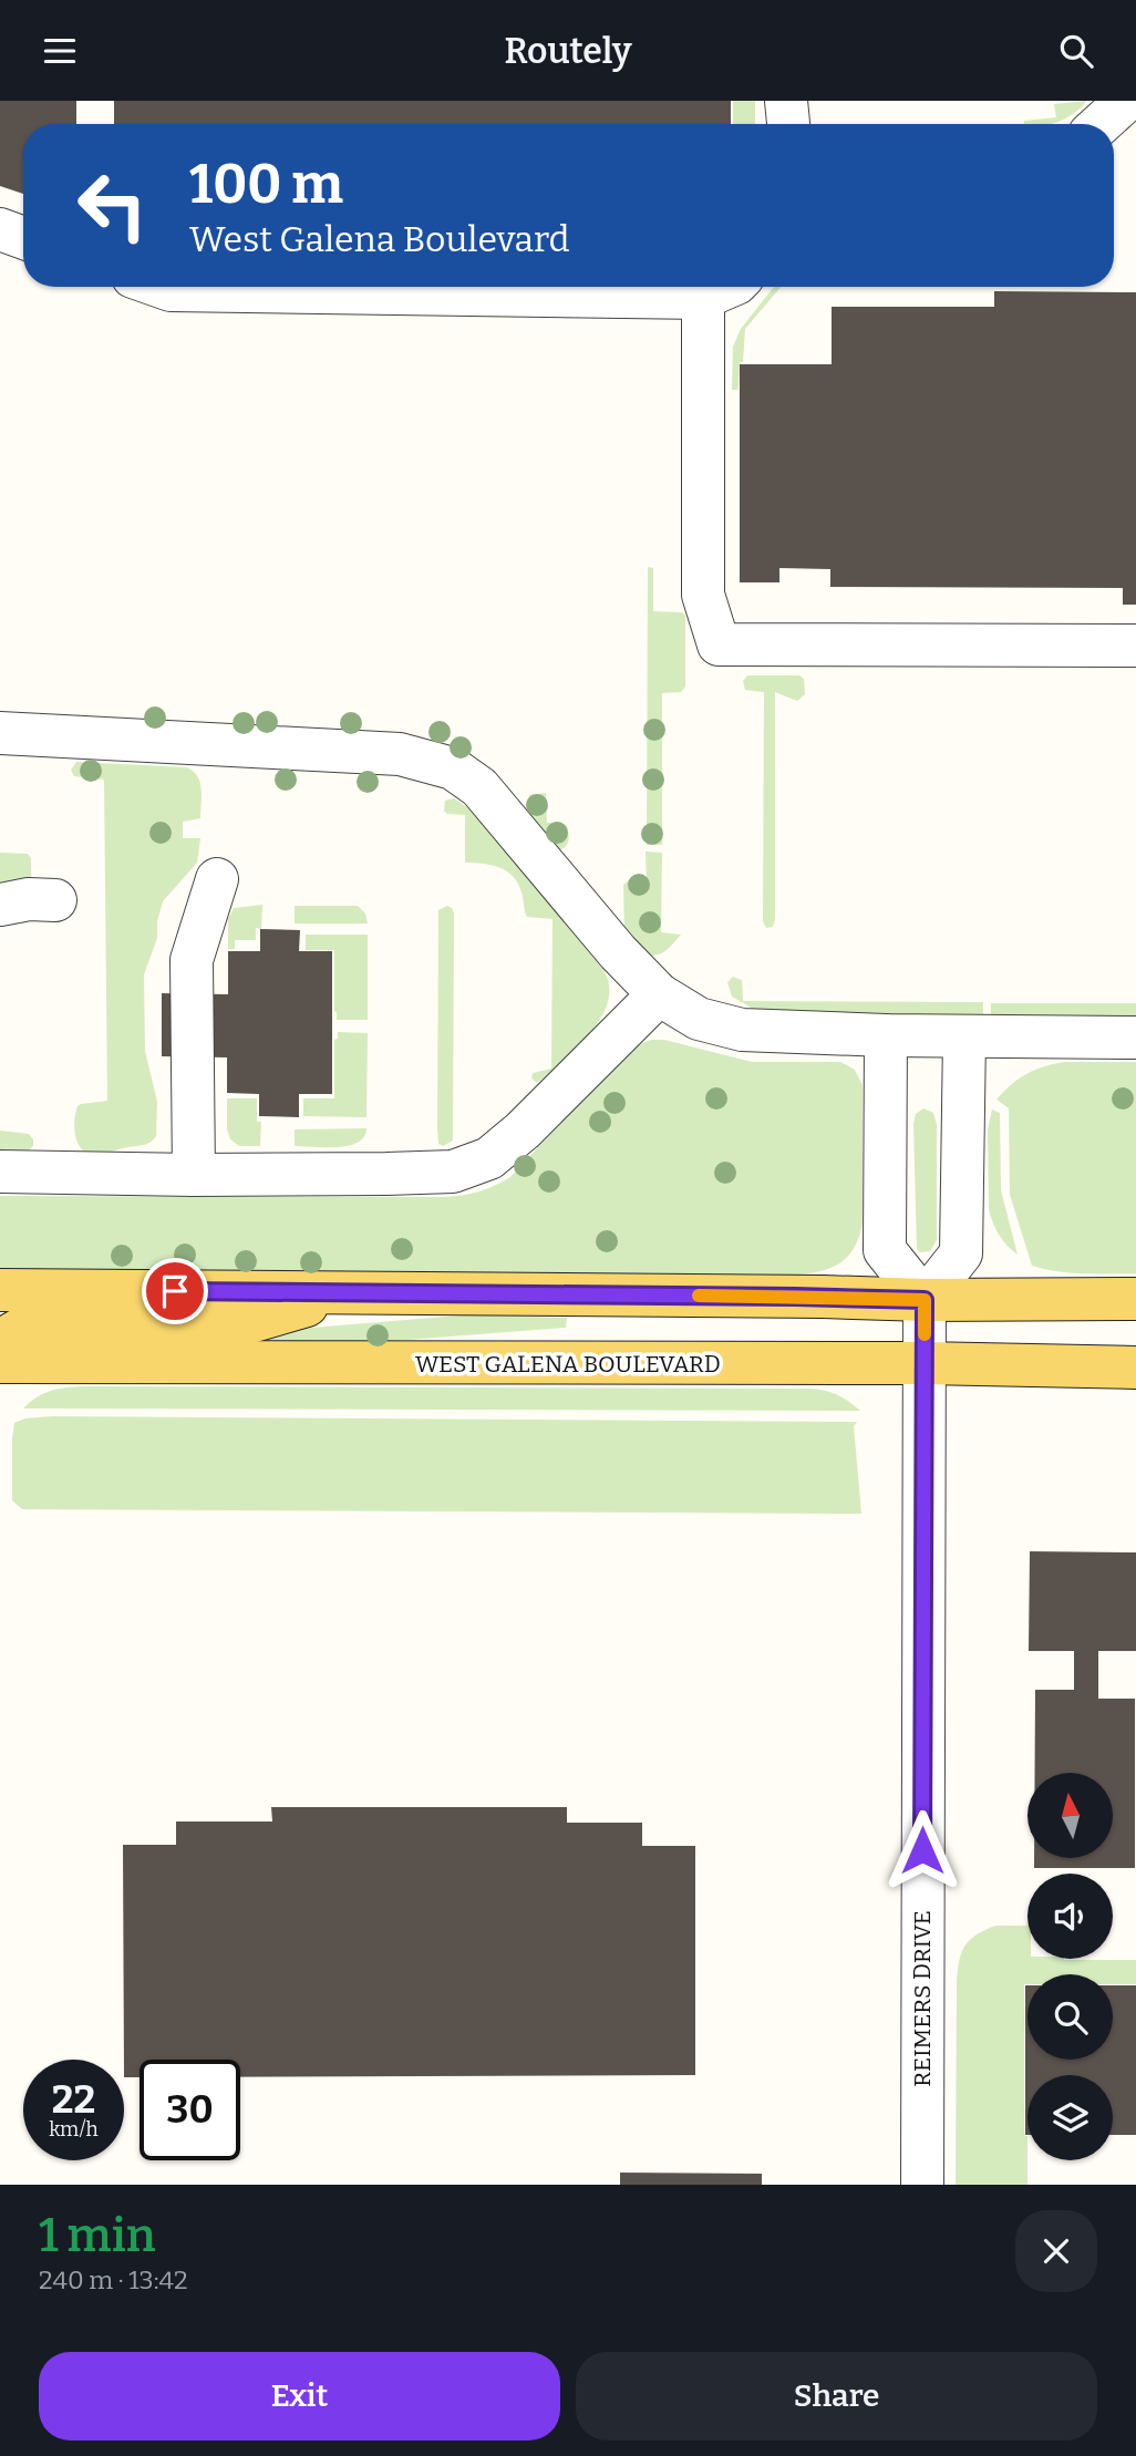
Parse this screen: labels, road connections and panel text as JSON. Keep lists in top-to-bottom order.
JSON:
{
  "streets": {
    "main road": ["WEST GALENA BOULEVARD"],
    "street": ["REIMERS DRIVE"]
  },
  "crossings": [
    ["WEST GALENA BOULEVARD", "REIMERS DRIVE"]
  ],
  "north": "top",
  "page": {
    "header": "Routely",
    "turn": ["100 m", "West Galena Boulevard"],
    "speed": "22 km/h",
    "limit": "30",
    "heading": ["1 min", "240 m · 13:42"],
    "buttons": ["Exit", "Share"]
  }
}
